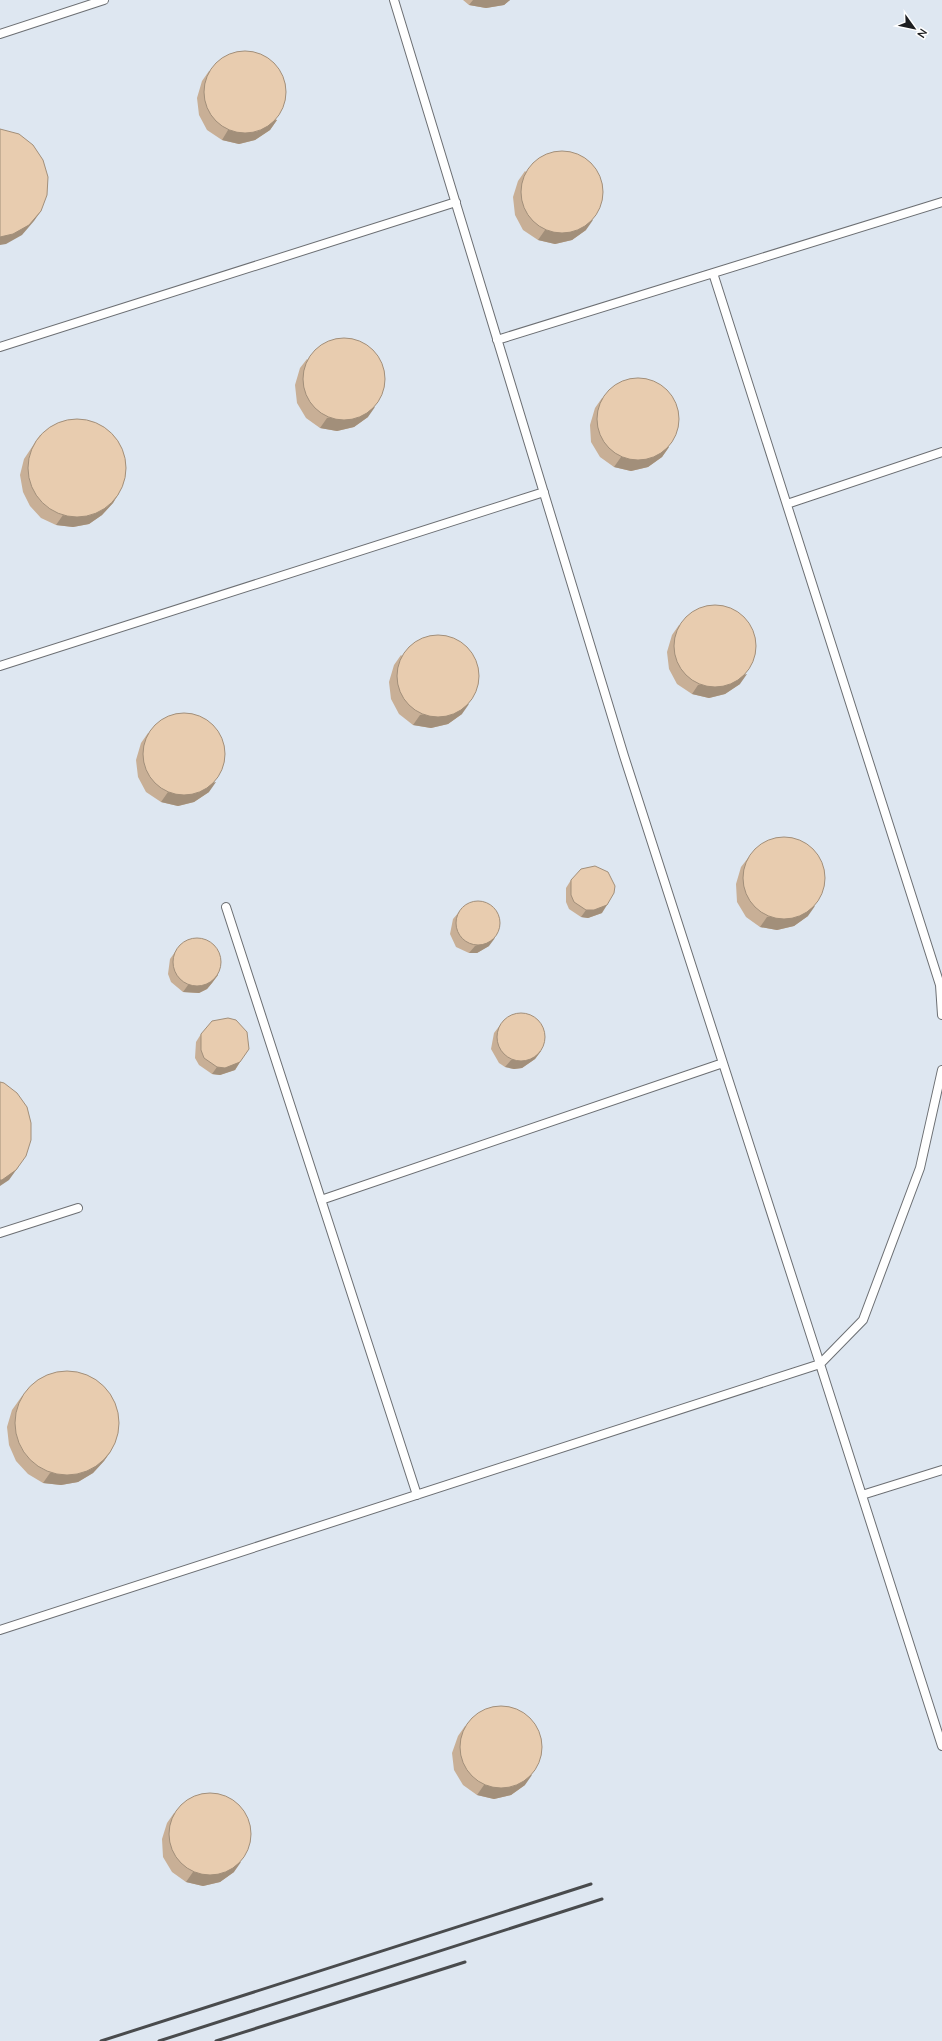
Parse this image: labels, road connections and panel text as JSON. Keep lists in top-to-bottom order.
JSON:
{
  "north": "bottom right"
}
